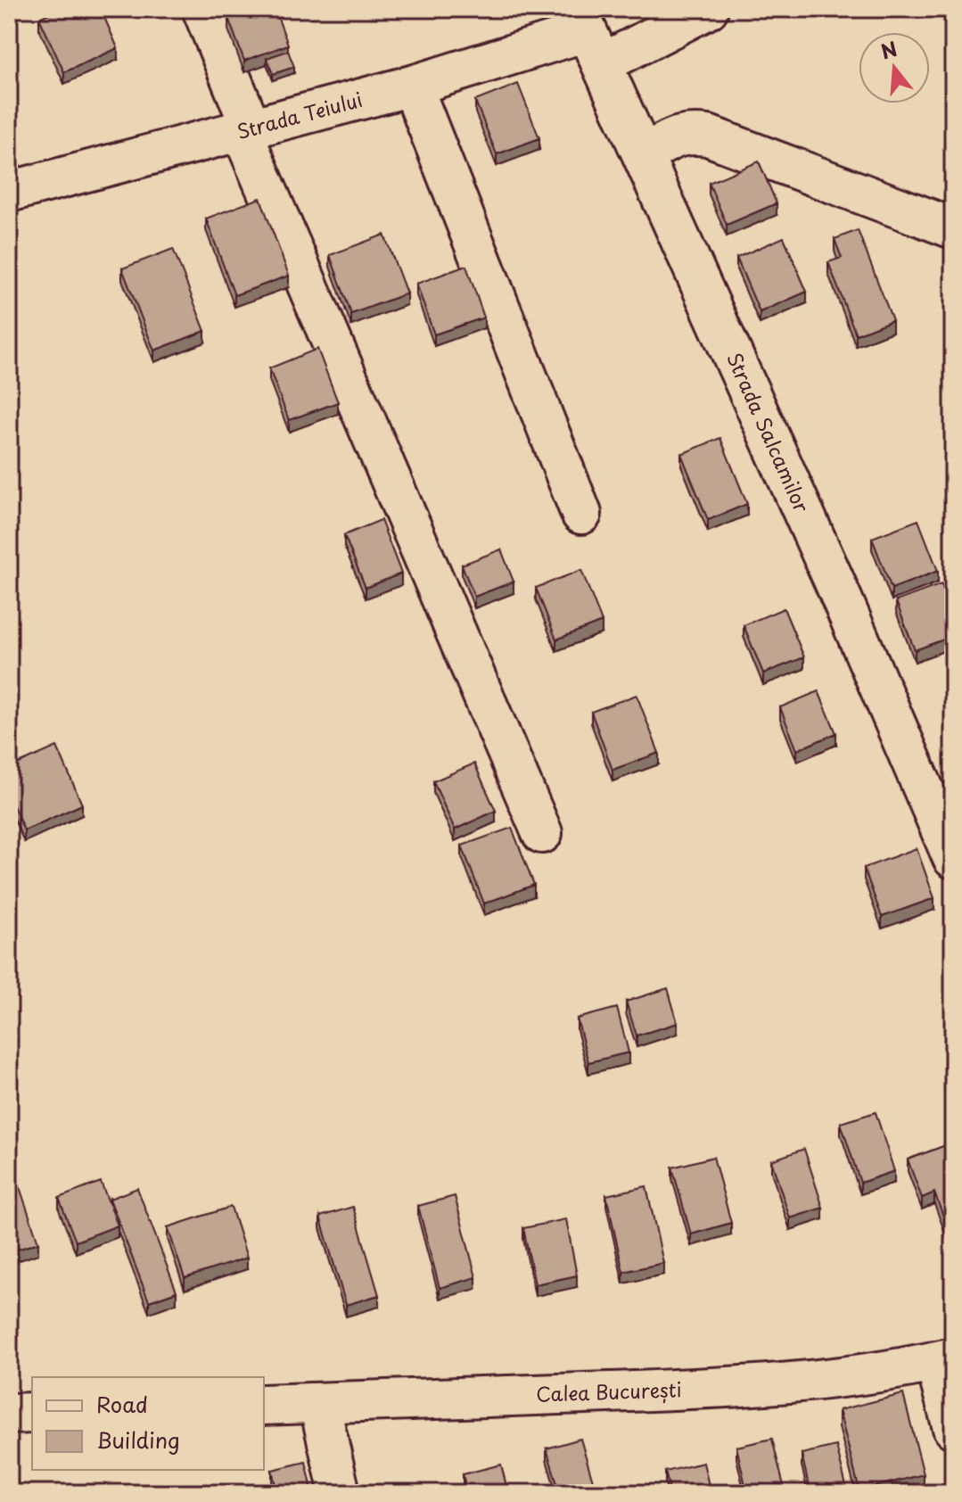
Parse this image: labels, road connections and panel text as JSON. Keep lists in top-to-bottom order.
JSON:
{
  "streets": {
    "street": ["Strada Teiului", "Strada Salcamilor", "Calea București"]
  },
  "crossings": [
    ["Strada Teiului", "Strada Salcamilor"]
  ],
  "legend": ["Road", "Building"],
  "north": "top"
}
